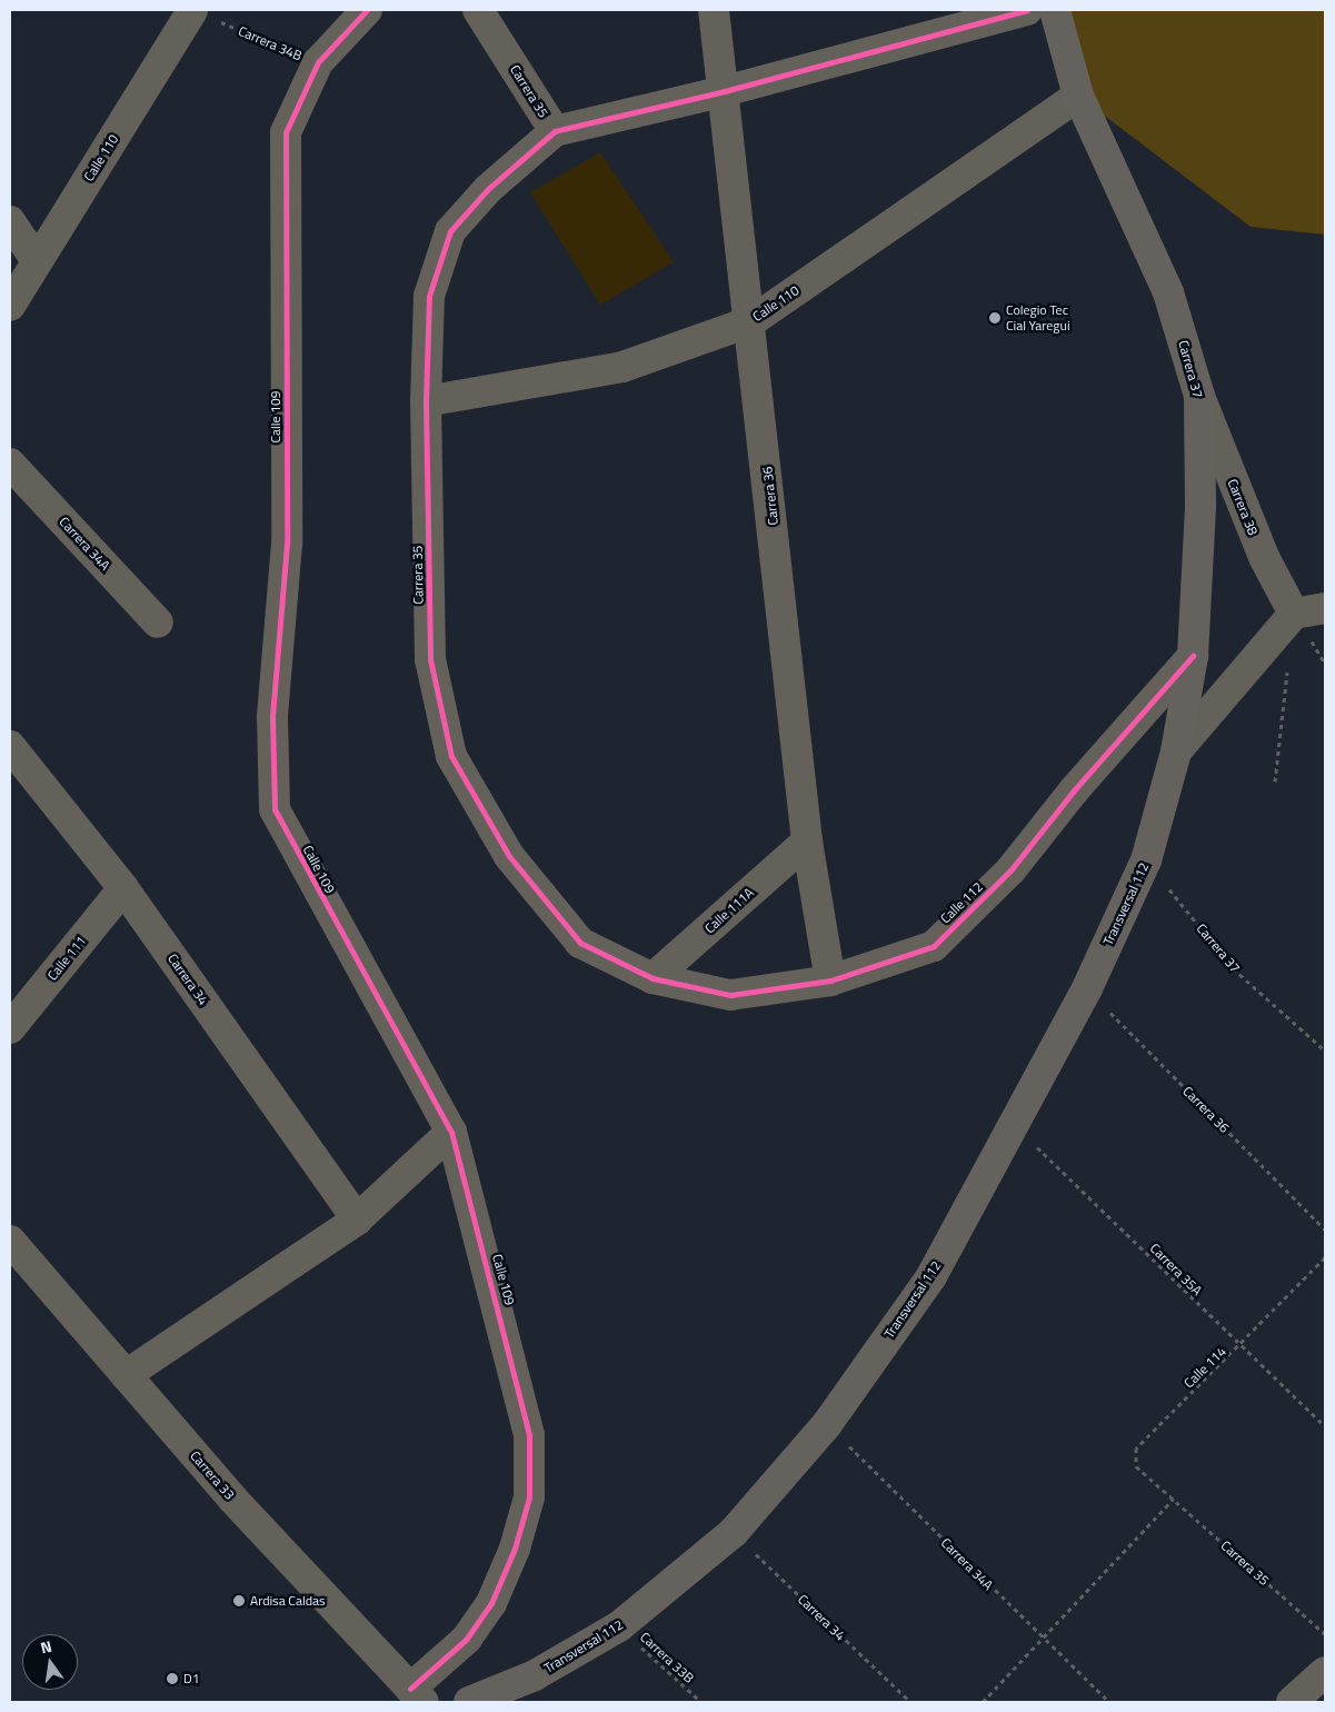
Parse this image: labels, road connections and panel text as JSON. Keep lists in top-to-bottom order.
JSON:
{
  "streets": {
    "main road": ["Carrera 37", "Transversal 112"],
    "street": [
      "Carrera 35",
      "Calle 110",
      "Calle 109",
      "Carrera 36",
      "Carrera 38",
      "Carrera 34A",
      "Calle 112",
      "Calle 111A",
      "Calle 111",
      "Carrera 34",
      "Carrera 33"
    ],
    "path": [
      "Carrera 34B",
      "Carrera 35A",
      "Calle 114",
      "Carrera 33B"
    ]
  },
  "crossings": [
    ["Carrera 34B", "Calle 110"],
    ["Carrera 34B", "Calle 109"],
    ["Carrera 35", "Calle 110"],
    ["Carrera 35", "Calle 112"],
    ["Carrera 35", "Calle 111A"],
    ["Carrera 35", "Calle 114"],
    ["Calle 110", "Carrera 37"],
    ["Calle 110", "Carrera 36"],
    ["Carrera 37", "Carrera 38"],
    ["Carrera 37", "Calle 112"],
    ["Carrera 37", "Transversal 112"],
    ["Calle 109", "Carrera 33"],
    ["Carrera 36", "Calle 112"],
    ["Carrera 36", "Transversal 112"],
    ["Carrera 36", "Calle 111A"],
    ["Carrera 34A", "Transversal 112"],
    ["Calle 112", "Calle 111A"],
    ["Transversal 112", "Carrera 34"],
    ["Transversal 112", "Carrera 35A"],
    ["Transversal 112", "Carrera 33B"],
    ["Calle 111", "Carrera 34"],
    ["Carrera 35A", "Calle 114"]
  ],
  "places": ["Colegio Tec Cial Yaregui", "Ardisa Caldas", "D1"],
  "north": "top"
}
